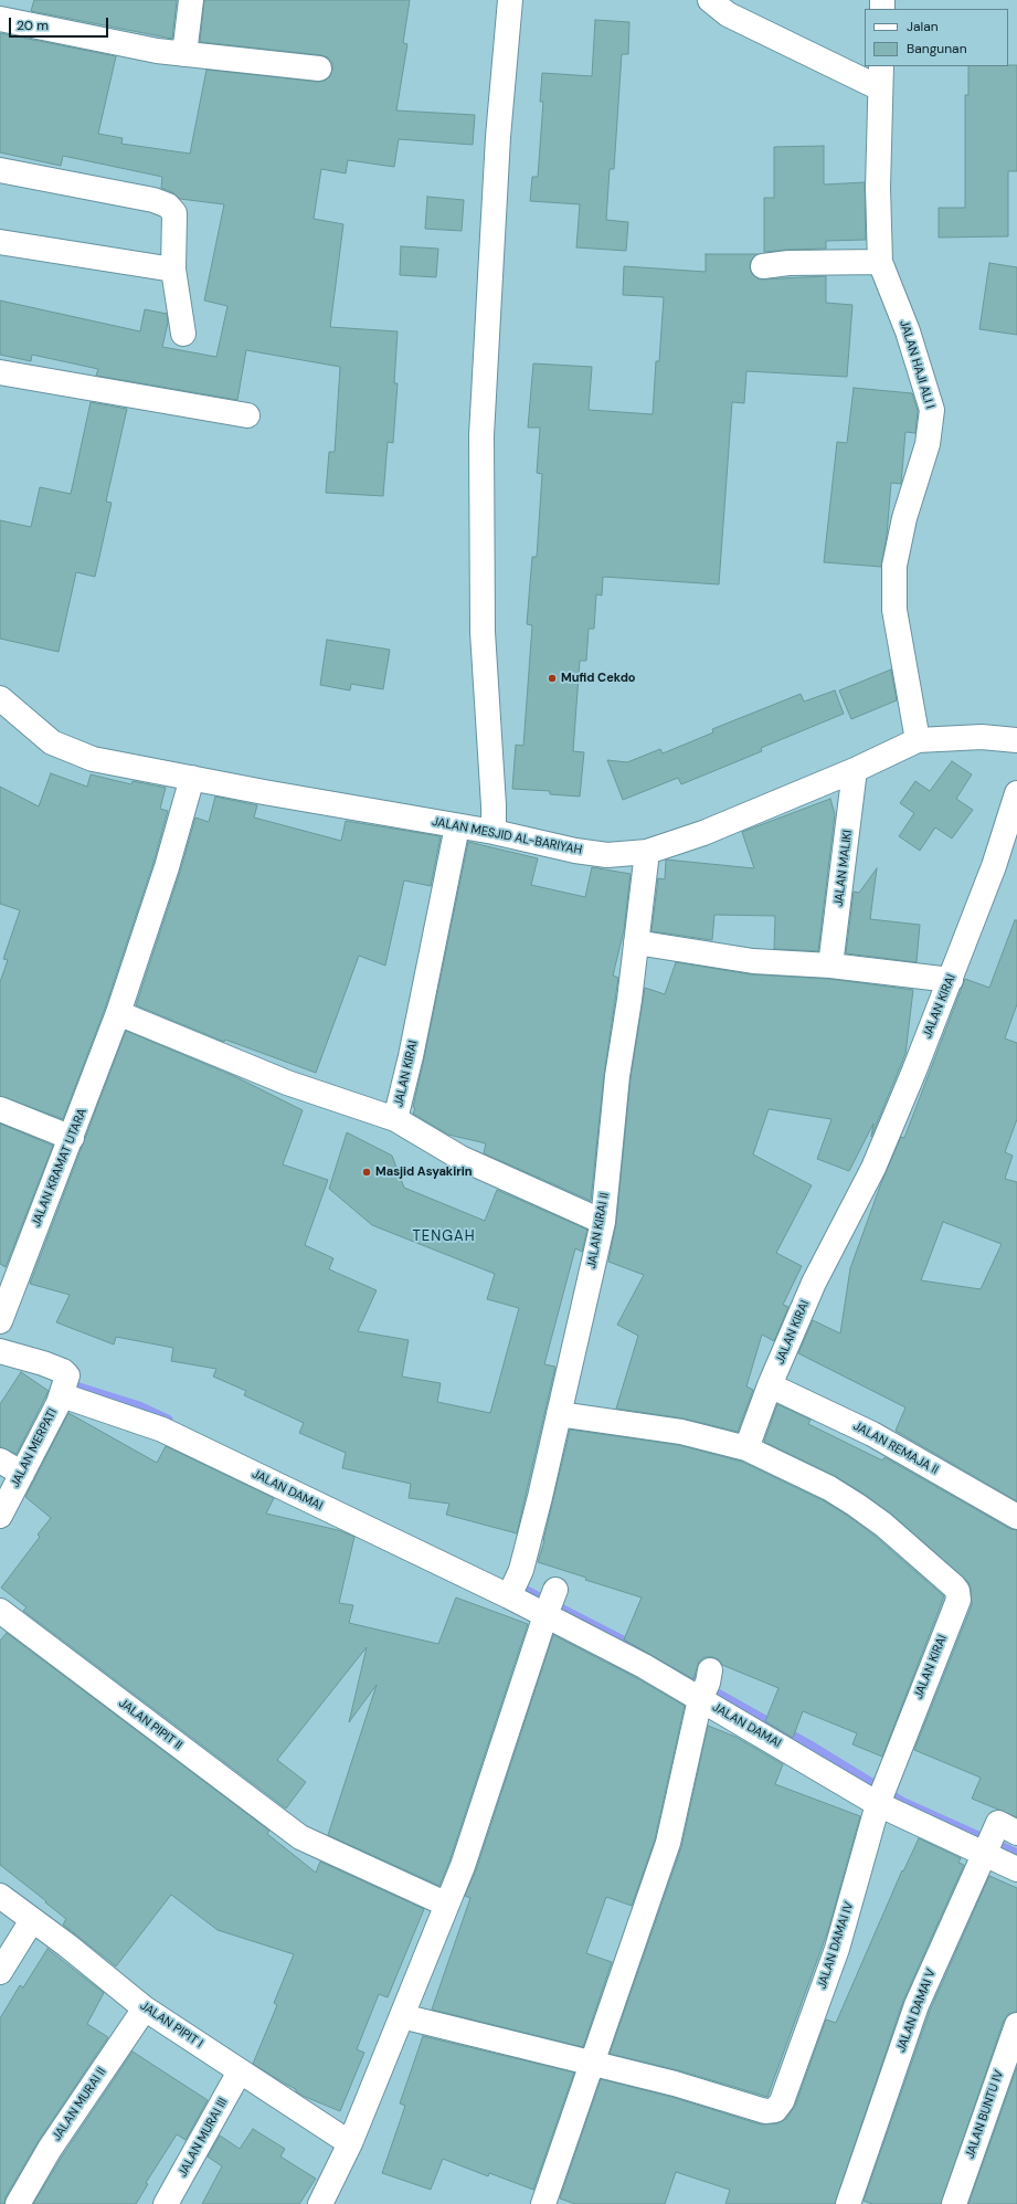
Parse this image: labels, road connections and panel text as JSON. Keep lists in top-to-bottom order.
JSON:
{
  "streets": {
    "street": [
      "JALAN HAJI ALI I",
      "JALAN MESJID AL-BARIYAH",
      "JALAN MALIKI",
      "JALAN KIRAI",
      "JALAN KRAMAT UTARA",
      "JALAN KIRAI II",
      "JALAN MERPATI",
      "JALAN REMAJA II",
      "JALAN DAMAI",
      "JALAN PIPIT II",
      "JALAN DAMAI IV",
      "JALAN DAMAI V",
      "JALAN PIPIT I",
      "JALAN MURAI II",
      "JALAN BUNTU IV",
      "JALAN MURAI III"
    ]
  },
  "crossings": [
    ["JALAN HAJI ALI I", "JALAN MESJID AL-BARIYAH"],
    ["JALAN MESJID AL-BARIYAH", "JALAN MALIKI"],
    ["JALAN MESJID AL-BARIYAH", "JALAN KIRAI"],
    ["JALAN MESJID AL-BARIYAH", "JALAN KRAMAT UTARA"],
    ["JALAN MESJID AL-BARIYAH", "JALAN KIRAI II"],
    ["JALAN KIRAI", "JALAN KIRAI II"],
    ["JALAN KIRAI", "JALAN REMAJA II"],
    ["JALAN KIRAI", "JALAN DAMAI"],
    ["JALAN KIRAI", "JALAN DAMAI IV"],
    ["JALAN KIRAI II", "JALAN DAMAI"],
    ["JALAN MERPATI", "JALAN DAMAI"],
    ["JALAN DAMAI", "JALAN DAMAI IV"],
    ["JALAN DAMAI", "JALAN DAMAI V"],
    ["JALAN PIPIT I", "JALAN MURAI II"],
    ["JALAN PIPIT I", "JALAN MURAI III"]
  ],
  "districts": ["TENGAH"],
  "places": ["Mufid Cekdo", "Masjid Asyakirin"],
  "legend": ["Jalan", "Bangunan"],
  "scale_bar": "20 m"
}
